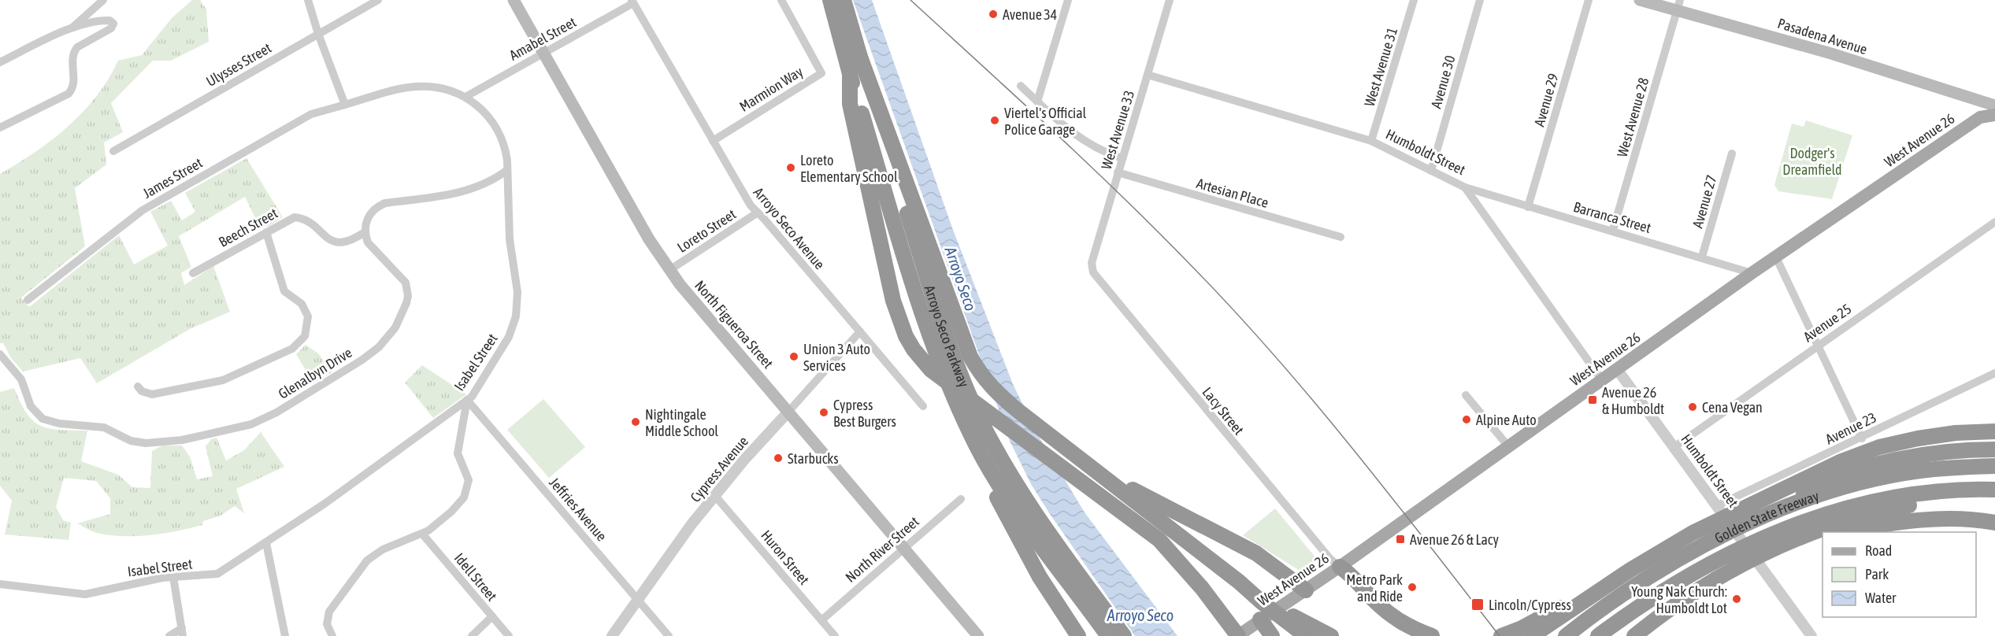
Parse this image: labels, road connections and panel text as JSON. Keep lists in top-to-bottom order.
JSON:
{
  "streets": {
    "highway": ["Arroyo Seco Parkway", "Golden State Freeway"],
    "main road": ["Pasadena Avenue", "West Avenue 26", "North Figueroa Street"],
    "street": [
      "Amabel Street",
      "Ulysses Street",
      "West Avenue 31",
      "Avenue 30",
      "Marmion Way",
      "Avenue 29",
      "West Avenue 28",
      "West Avenue 33",
      "Humboldt Street",
      "James Street",
      "Artesian Place",
      "Avenue 27",
      "Barranca Street",
      "Beech Street",
      "Arroyo Seco Avenue",
      "Loreto Street",
      "Avenue 25",
      "Isabel Street",
      "Glenalbyn Drive",
      "Lacy Street",
      "Avenue 23",
      "Cypress Avenue",
      "Jeffries Avenue",
      "North River Street",
      "Huron Street",
      "Idell Street"
    ]
  },
  "crossings": [
    ["Pasadena Avenue", "West Avenue 28"],
    ["Amabel Street", "Arroyo Seco Avenue"],
    ["Amabel Street", "North Figueroa Street"],
    ["Amabel Street", "Isabel Street"],
    ["West Avenue 31", "Humboldt Street"],
    ["Avenue 30", "Humboldt Street"],
    ["Marmion Way", "Arroyo Seco Avenue"],
    ["Avenue 29", "Barranca Street"],
    ["West Avenue 28", "Barranca Street"],
    ["West Avenue 33", "Humboldt Street"],
    ["West Avenue 33", "Artesian Place"],
    ["West Avenue 33", "Lacy Street"],
    ["West Avenue 26", "Humboldt Street"],
    ["West Avenue 26", "Barranca Street"],
    ["West Avenue 26", "Lacy Street"],
    ["Humboldt Street", "Barranca Street"],
    ["Humboldt Street", "Avenue 25"],
    ["Humboldt Street", "Avenue 23"],
    ["James Street", "Isabel Street"],
    ["Avenue 27", "Barranca Street"],
    ["Beech Street", "Glenalbyn Drive"],
    ["Arroyo Seco Avenue", "Loreto Street"],
    ["Arroyo Seco Avenue", "Cypress Avenue"],
    ["Loreto Street", "North Figueroa Street"],
    ["North Figueroa Street", "Cypress Avenue"],
    ["North Figueroa Street", "North River Street"],
    ["Isabel Street", "Jeffries Avenue"],
    ["Cypress Avenue", "Jeffries Avenue"],
    ["Cypress Avenue", "Huron Street"],
    ["North River Street", "Huron Street"]
  ],
  "water": ["Arroyo Seco"],
  "parks": ["Dodger's Dreamfield"],
  "places": {
    "other": [
      "Avenue 34",
      "Viertel's Official Police Garage",
      "Loreto Elementary School",
      "Union 3 Auto Services",
      "Cena Vegan",
      "Cypress Best Burgers",
      "Alpine Auto",
      "Nightingale Middle School",
      "Starbucks",
      "Metro Park and Ride",
      "Young Nak Church: Humboldt Lot"
    ],
    "transit": ["Avenue 26 & Humboldt", "Avenue 26 & Lacy", "Lincoln/Cypress"]
  },
  "legend": ["Road", "Park", "Water"]
}
